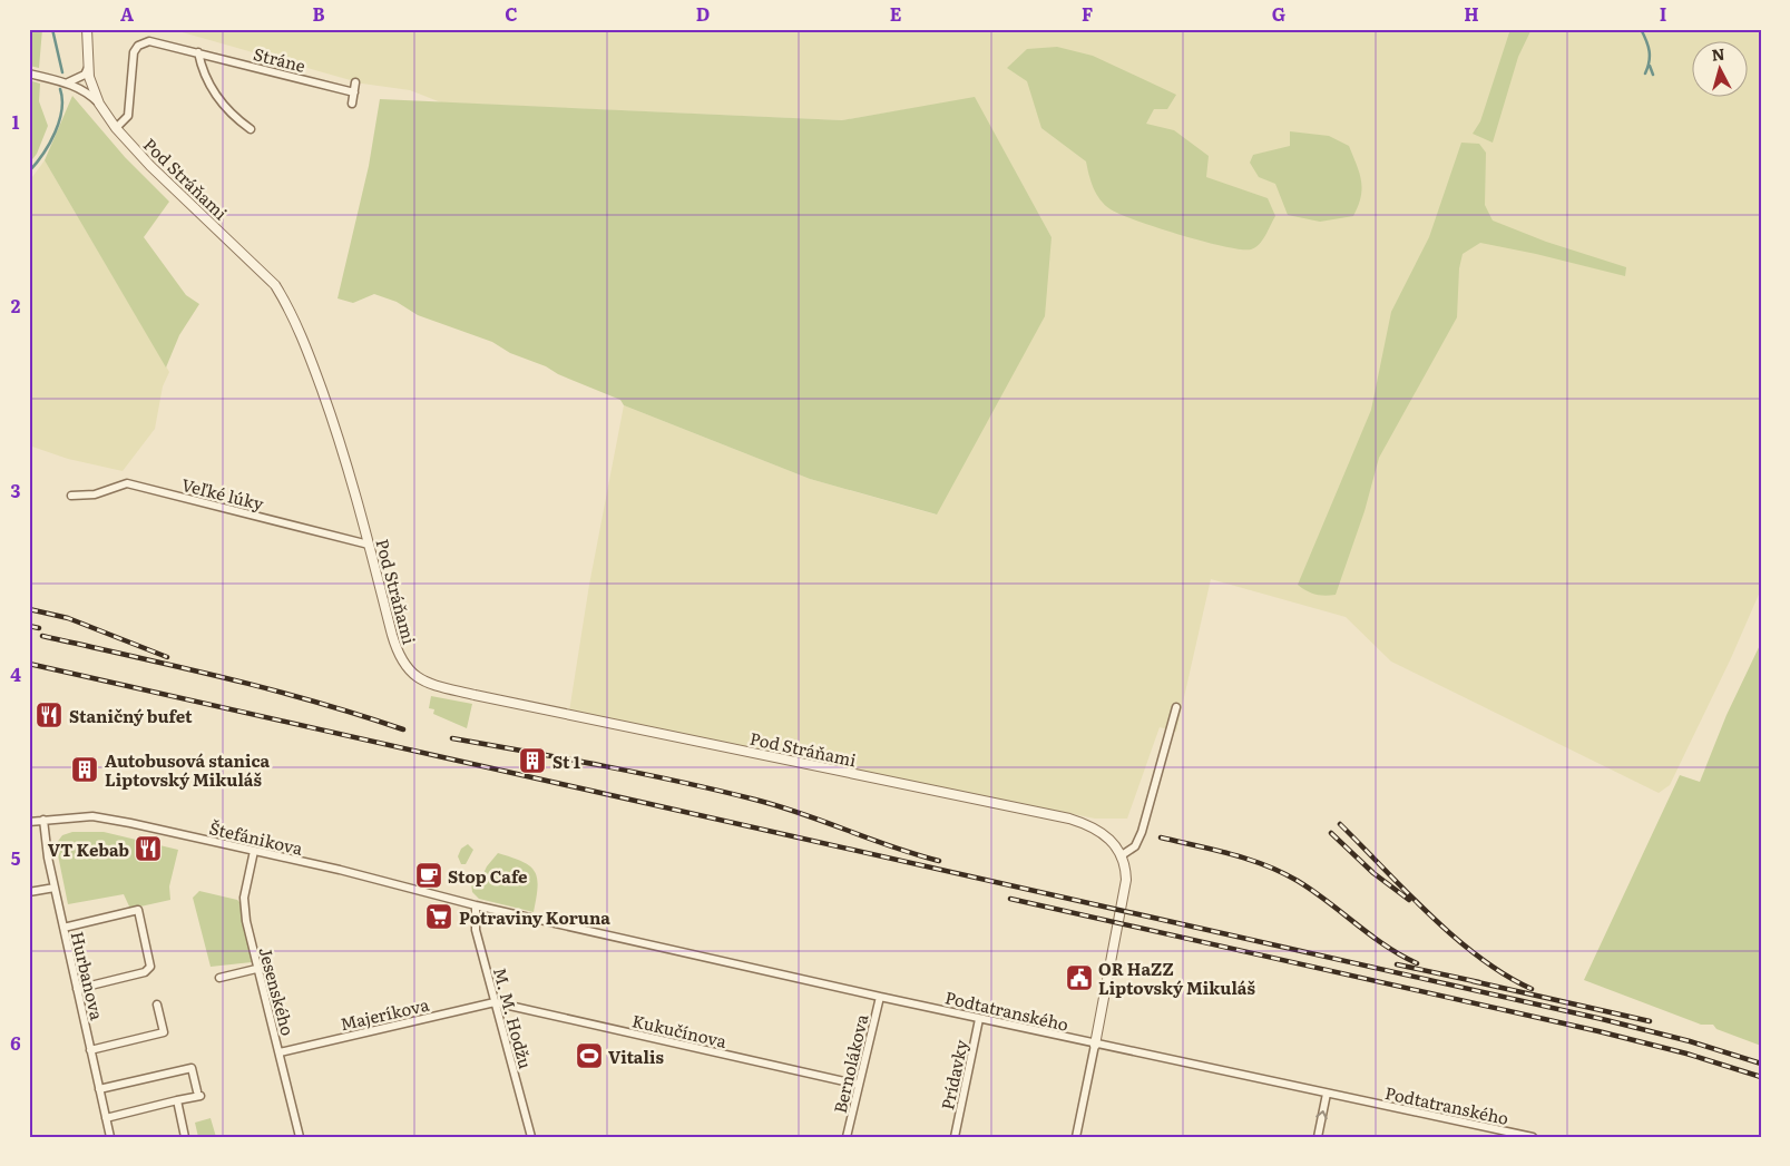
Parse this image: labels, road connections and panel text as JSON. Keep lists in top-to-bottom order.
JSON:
{
  "streets": {
    "street": [
      "Stráne",
      "Pod Stráňami",
      "Veľké lúky",
      "Štefánikova",
      "Hurbanova",
      "Jesenského",
      "Podtatranského",
      "Majeríkova",
      "M. M. Hodžu",
      "Kukučínova",
      "Bernolákova",
      "Prídavky"
    ]
  },
  "crossings": [
    ["Stráne", "Pod Stráňami"],
    ["Pod Stráňami", "Veľké lúky"],
    ["Pod Stráňami", "Podtatranského"],
    ["Štefánikova", "Hurbanova"],
    ["Štefánikova", "Jesenského"],
    ["Štefánikova", "Podtatranského"],
    ["Štefánikova", "M. M. Hodžu"],
    ["Jesenského", "Majeríkova"],
    ["Podtatranského", "M. M. Hodžu"],
    ["Podtatranského", "Bernolákova"],
    ["Podtatranského", "Prídavky"],
    ["Majeríkova", "M. M. Hodžu"],
    ["Majeríkova", "Kukučínova"],
    ["M. M. Hodžu", "Kukučínova"],
    ["Kukučínova", "Bernolákova"]
  ],
  "places": {
    "restaurant": ["Staničný bufet", "VT Kebab"],
    "building": ["St 1", "Autobusová stanica Liptovský Mikuláš"],
    "cafe": ["Stop Cafe"],
    "supermarket": ["Potraviny Koruna"],
    "public building": ["OR HaZZ Liptovský Mikuláš"],
    "sports": ["Vitalis"]
  },
  "north": "top",
  "grid": {
    "columns": [
      "A",
      "B",
      "C",
      "D",
      "E",
      "F",
      "G",
      "H",
      "I"
    ],
    "rows": [
      "1",
      "2",
      "3",
      "4",
      "5",
      "6"
    ]
  }
}
